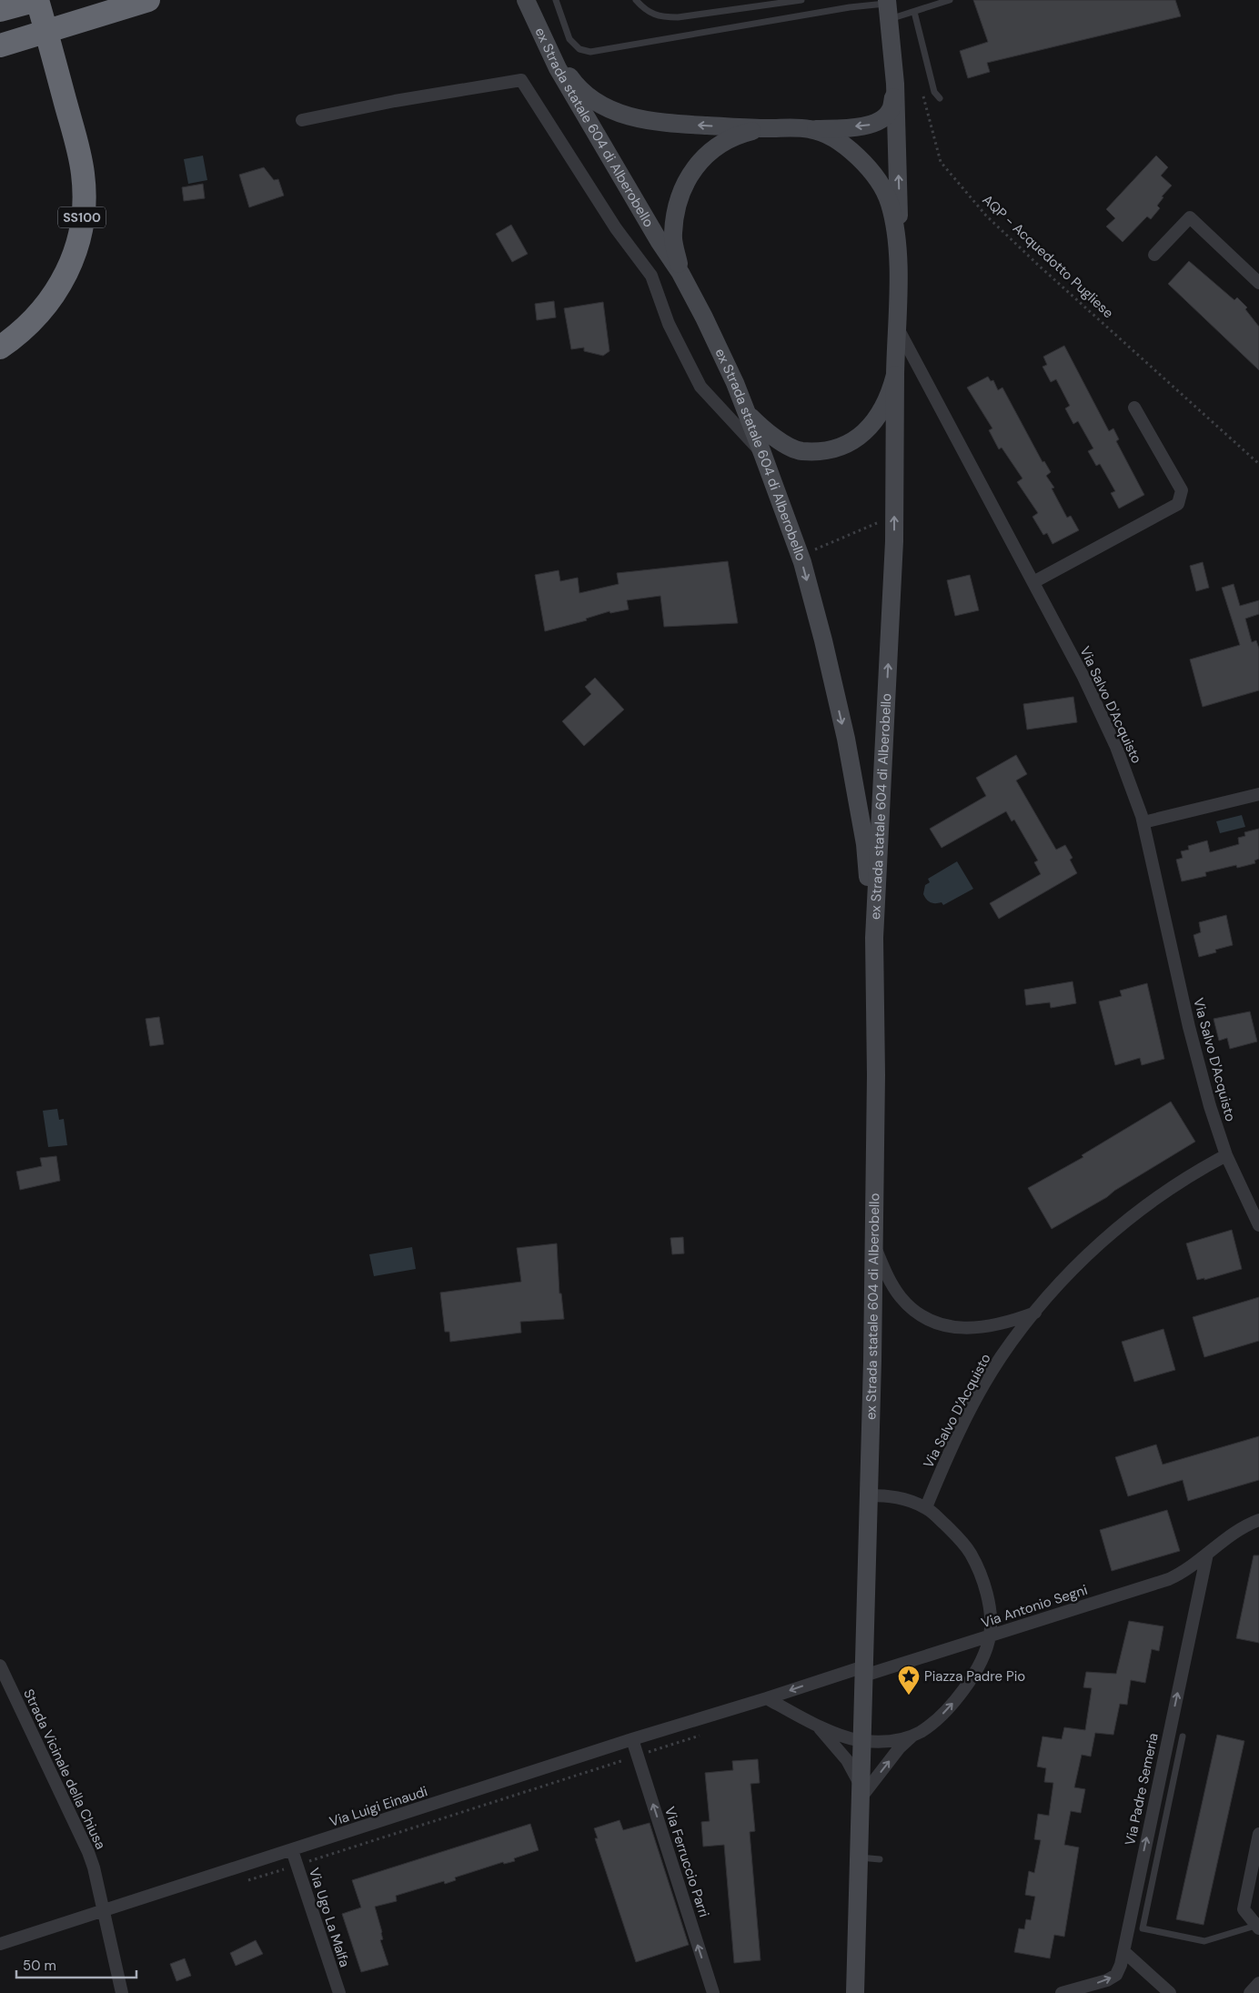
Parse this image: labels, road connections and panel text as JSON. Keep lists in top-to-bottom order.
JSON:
{
  "streets": {
    "highway": ["SS100"],
    "main road": ["ex Strada statale 604 di Alberobello"],
    "street": [
      "Via Salvo D'Acquisto",
      "Via Antonio Segni",
      "Strada Vicinale della Chiusa",
      "Via Padre Semeria",
      "Via Luigi Einaudi",
      "Via Ferruccio Parri",
      "Via Ugo La Malfa"
    ],
    "path": ["AQP - Acquedotto Pugliese"]
  },
  "crossings": [
    ["ex Strada statale 604 di Alberobello", "Via Salvo D'Acquisto"],
    ["ex Strada statale 604 di Alberobello", "Via Antonio Segni"],
    ["ex Strada statale 604 di Alberobello", "Via Luigi Einaudi"],
    ["Via Antonio Segni", "Via Padre Semeria"],
    ["Via Antonio Segni", "Via Luigi Einaudi"],
    ["Strada Vicinale della Chiusa", "Via Luigi Einaudi"],
    ["Via Luigi Einaudi", "Via Ferruccio Parri"],
    ["Via Luigi Einaudi", "Via Ugo La Malfa"]
  ],
  "one_way": ["Via Padre Semeria", "Via Ferruccio Parri"],
  "places": {
    "place": ["Piazza Padre Pio"]
  },
  "scale_bar": "50 m"
}
